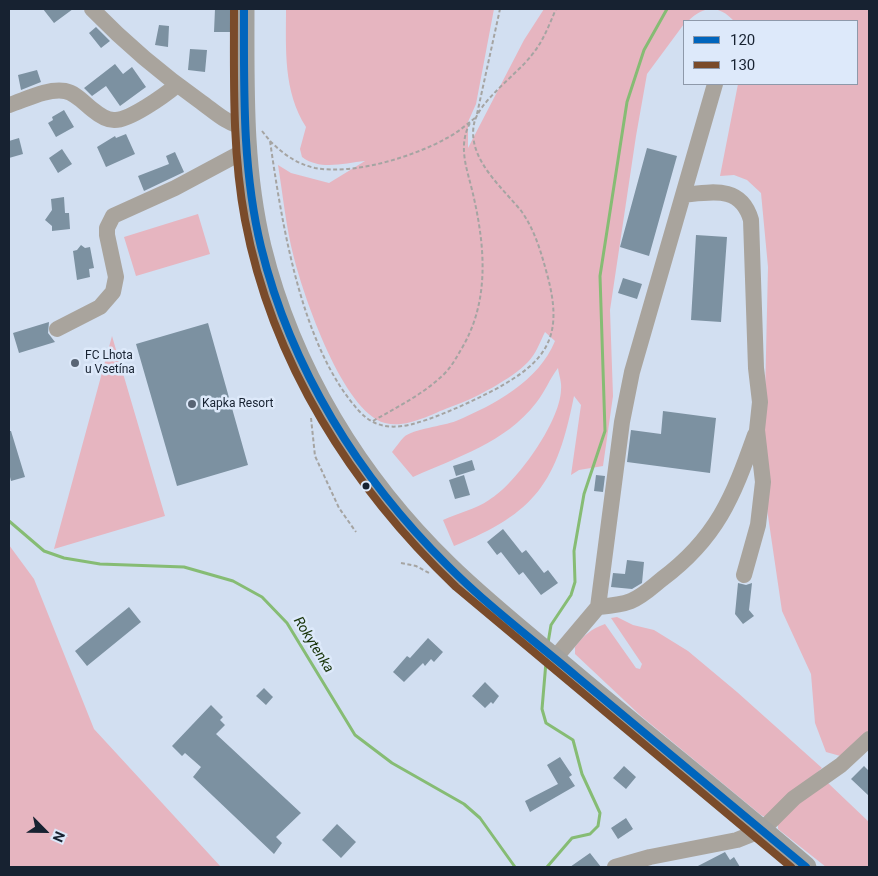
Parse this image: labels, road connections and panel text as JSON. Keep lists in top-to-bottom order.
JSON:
{
  "water": ["Rokytenka"],
  "places": ["FC Lhota u Vsetína", "Kapka Resort"],
  "lines": ["transit line 120", "transit line 130"],
  "legend": ["120", "130"],
  "north": "bottom right"
}
